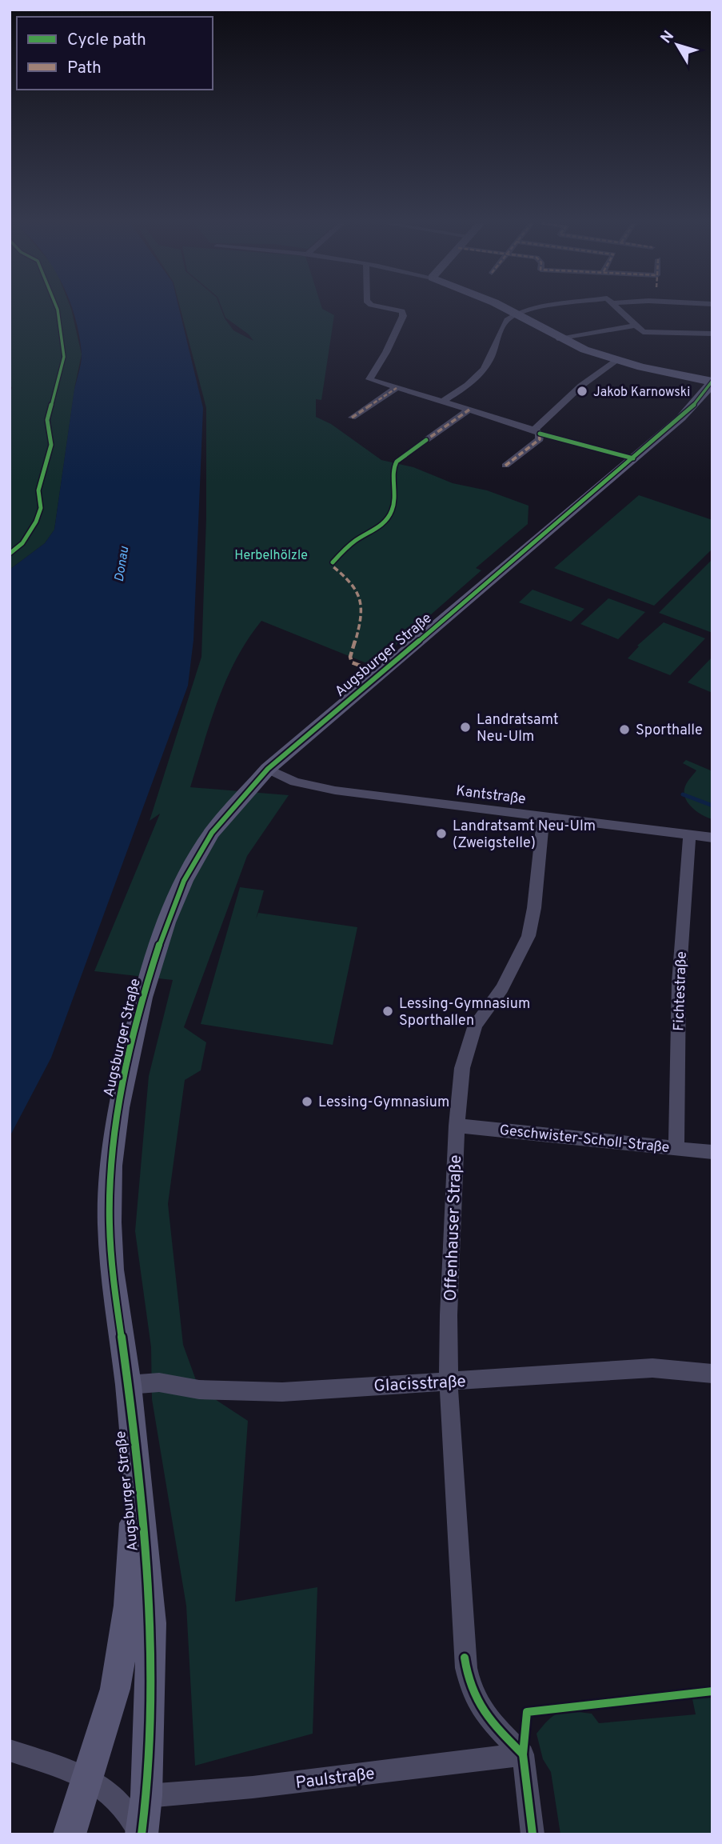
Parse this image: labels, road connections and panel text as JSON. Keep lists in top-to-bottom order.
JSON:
{
  "streets": {
    "street": [
      "Augsburger Straße",
      "Kantstraße",
      "Fichtestraße",
      "Geschwister-Scholl-Straße",
      "Offenhauser Straße",
      "Glacisstraße",
      "Paulstraße"
    ]
  },
  "crossings": [
    ["Augsburger Straße", "Kantstraße"],
    ["Augsburger Straße", "Glacisstraße"],
    ["Augsburger Straße", "Paulstraße"],
    ["Kantstraße", "Fichtestraße"],
    ["Kantstraße", "Offenhauser Straße"],
    ["Fichtestraße", "Geschwister-Scholl-Straße"],
    ["Geschwister-Scholl-Straße", "Offenhauser Straße"],
    ["Offenhauser Straße", "Glacisstraße"],
    ["Offenhauser Straße", "Paulstraße"]
  ],
  "water": ["Donau"],
  "parks": ["Herbelhölzle"],
  "places": [
    "Jakob Karnowski",
    "Landratsamt Neu-Ulm",
    "Sporthalle",
    "Landratsamt Neu-Ulm (Zweigstelle)",
    "Lessing-Gymnasium Sporthallen",
    "Lessing-Gymnasium"
  ],
  "legend": ["Cycle path", "Path"],
  "north": "top left"
}
